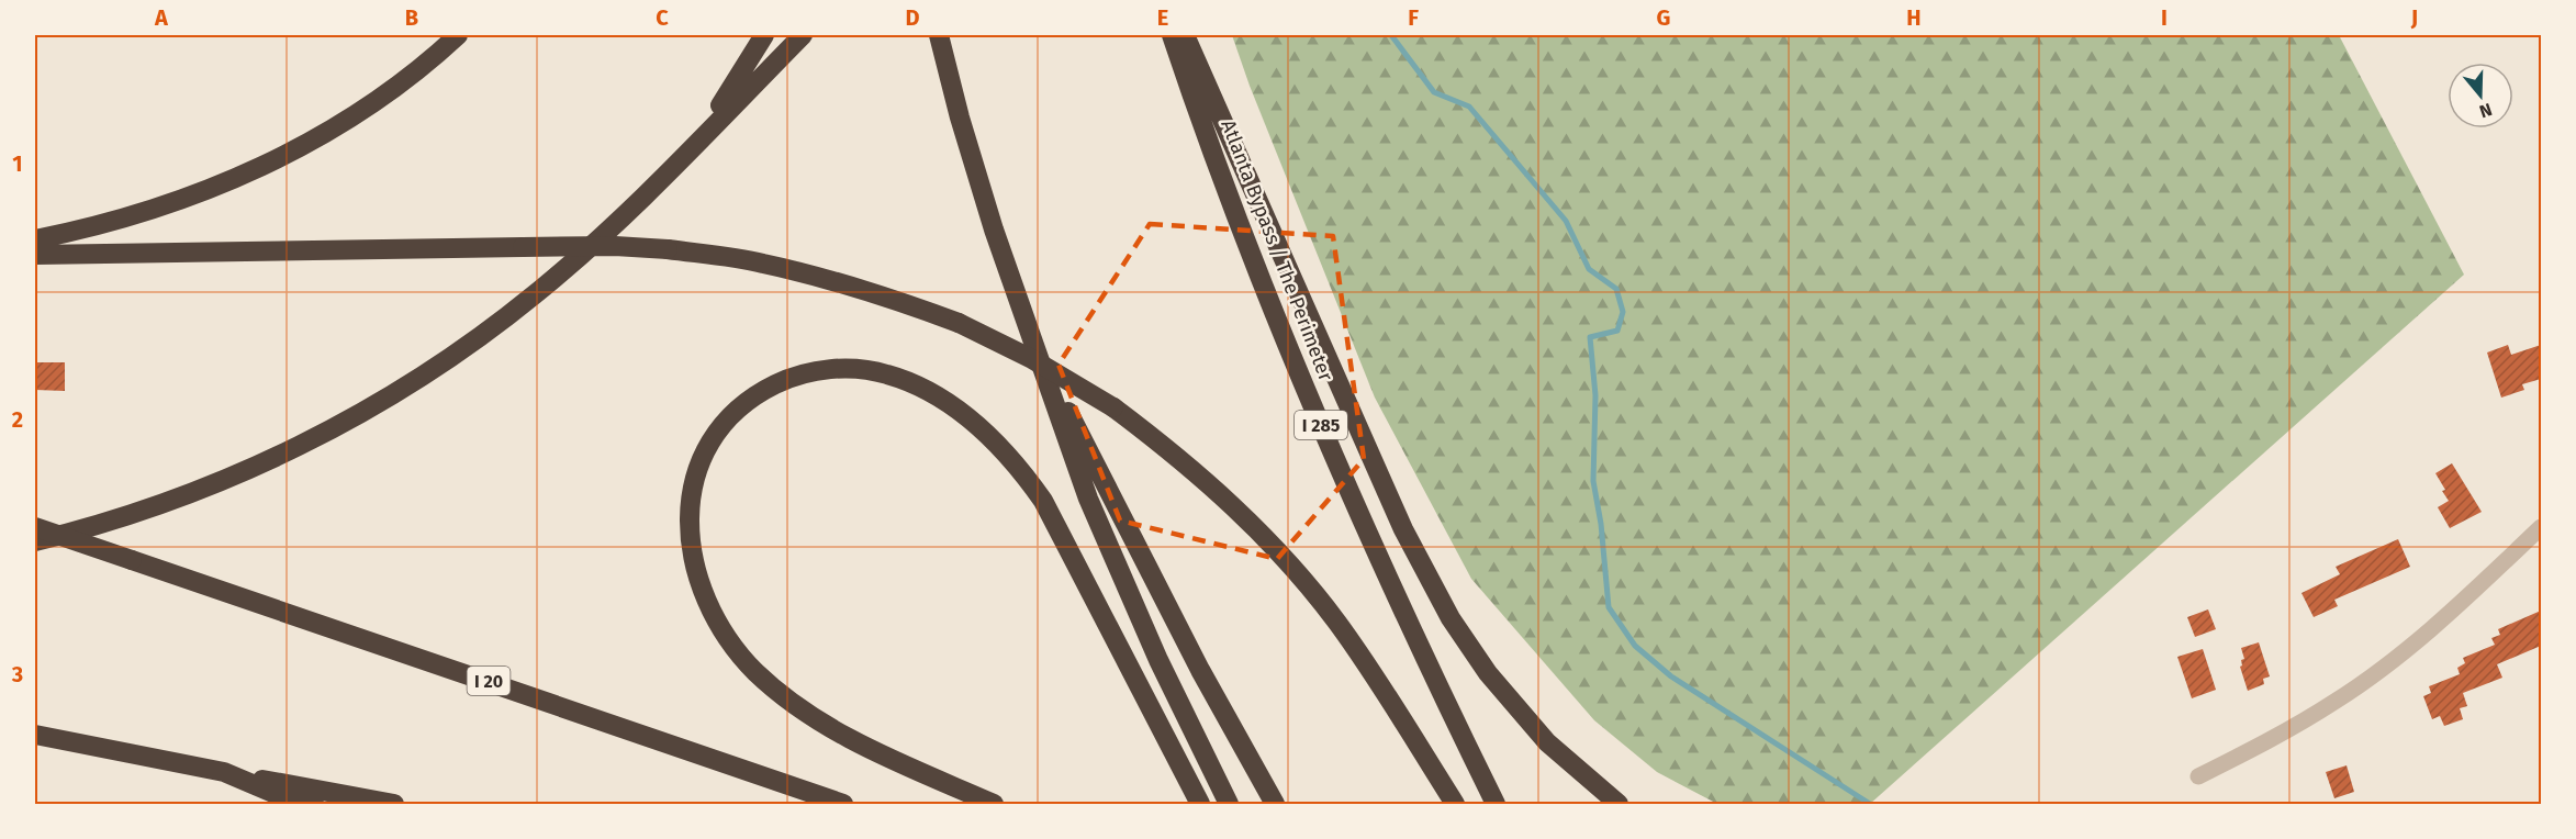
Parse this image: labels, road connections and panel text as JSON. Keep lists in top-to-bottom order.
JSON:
{
  "streets": {
    "highway": ["Atlanta Bypass / The Perimeter", "I 285", "I 20"]
  },
  "north": "bottom",
  "grid": {
    "columns": [
      "A",
      "B",
      "C",
      "D",
      "E",
      "F",
      "G",
      "H",
      "I",
      "J"
    ],
    "rows": ["1", "2", "3"]
  }
}
